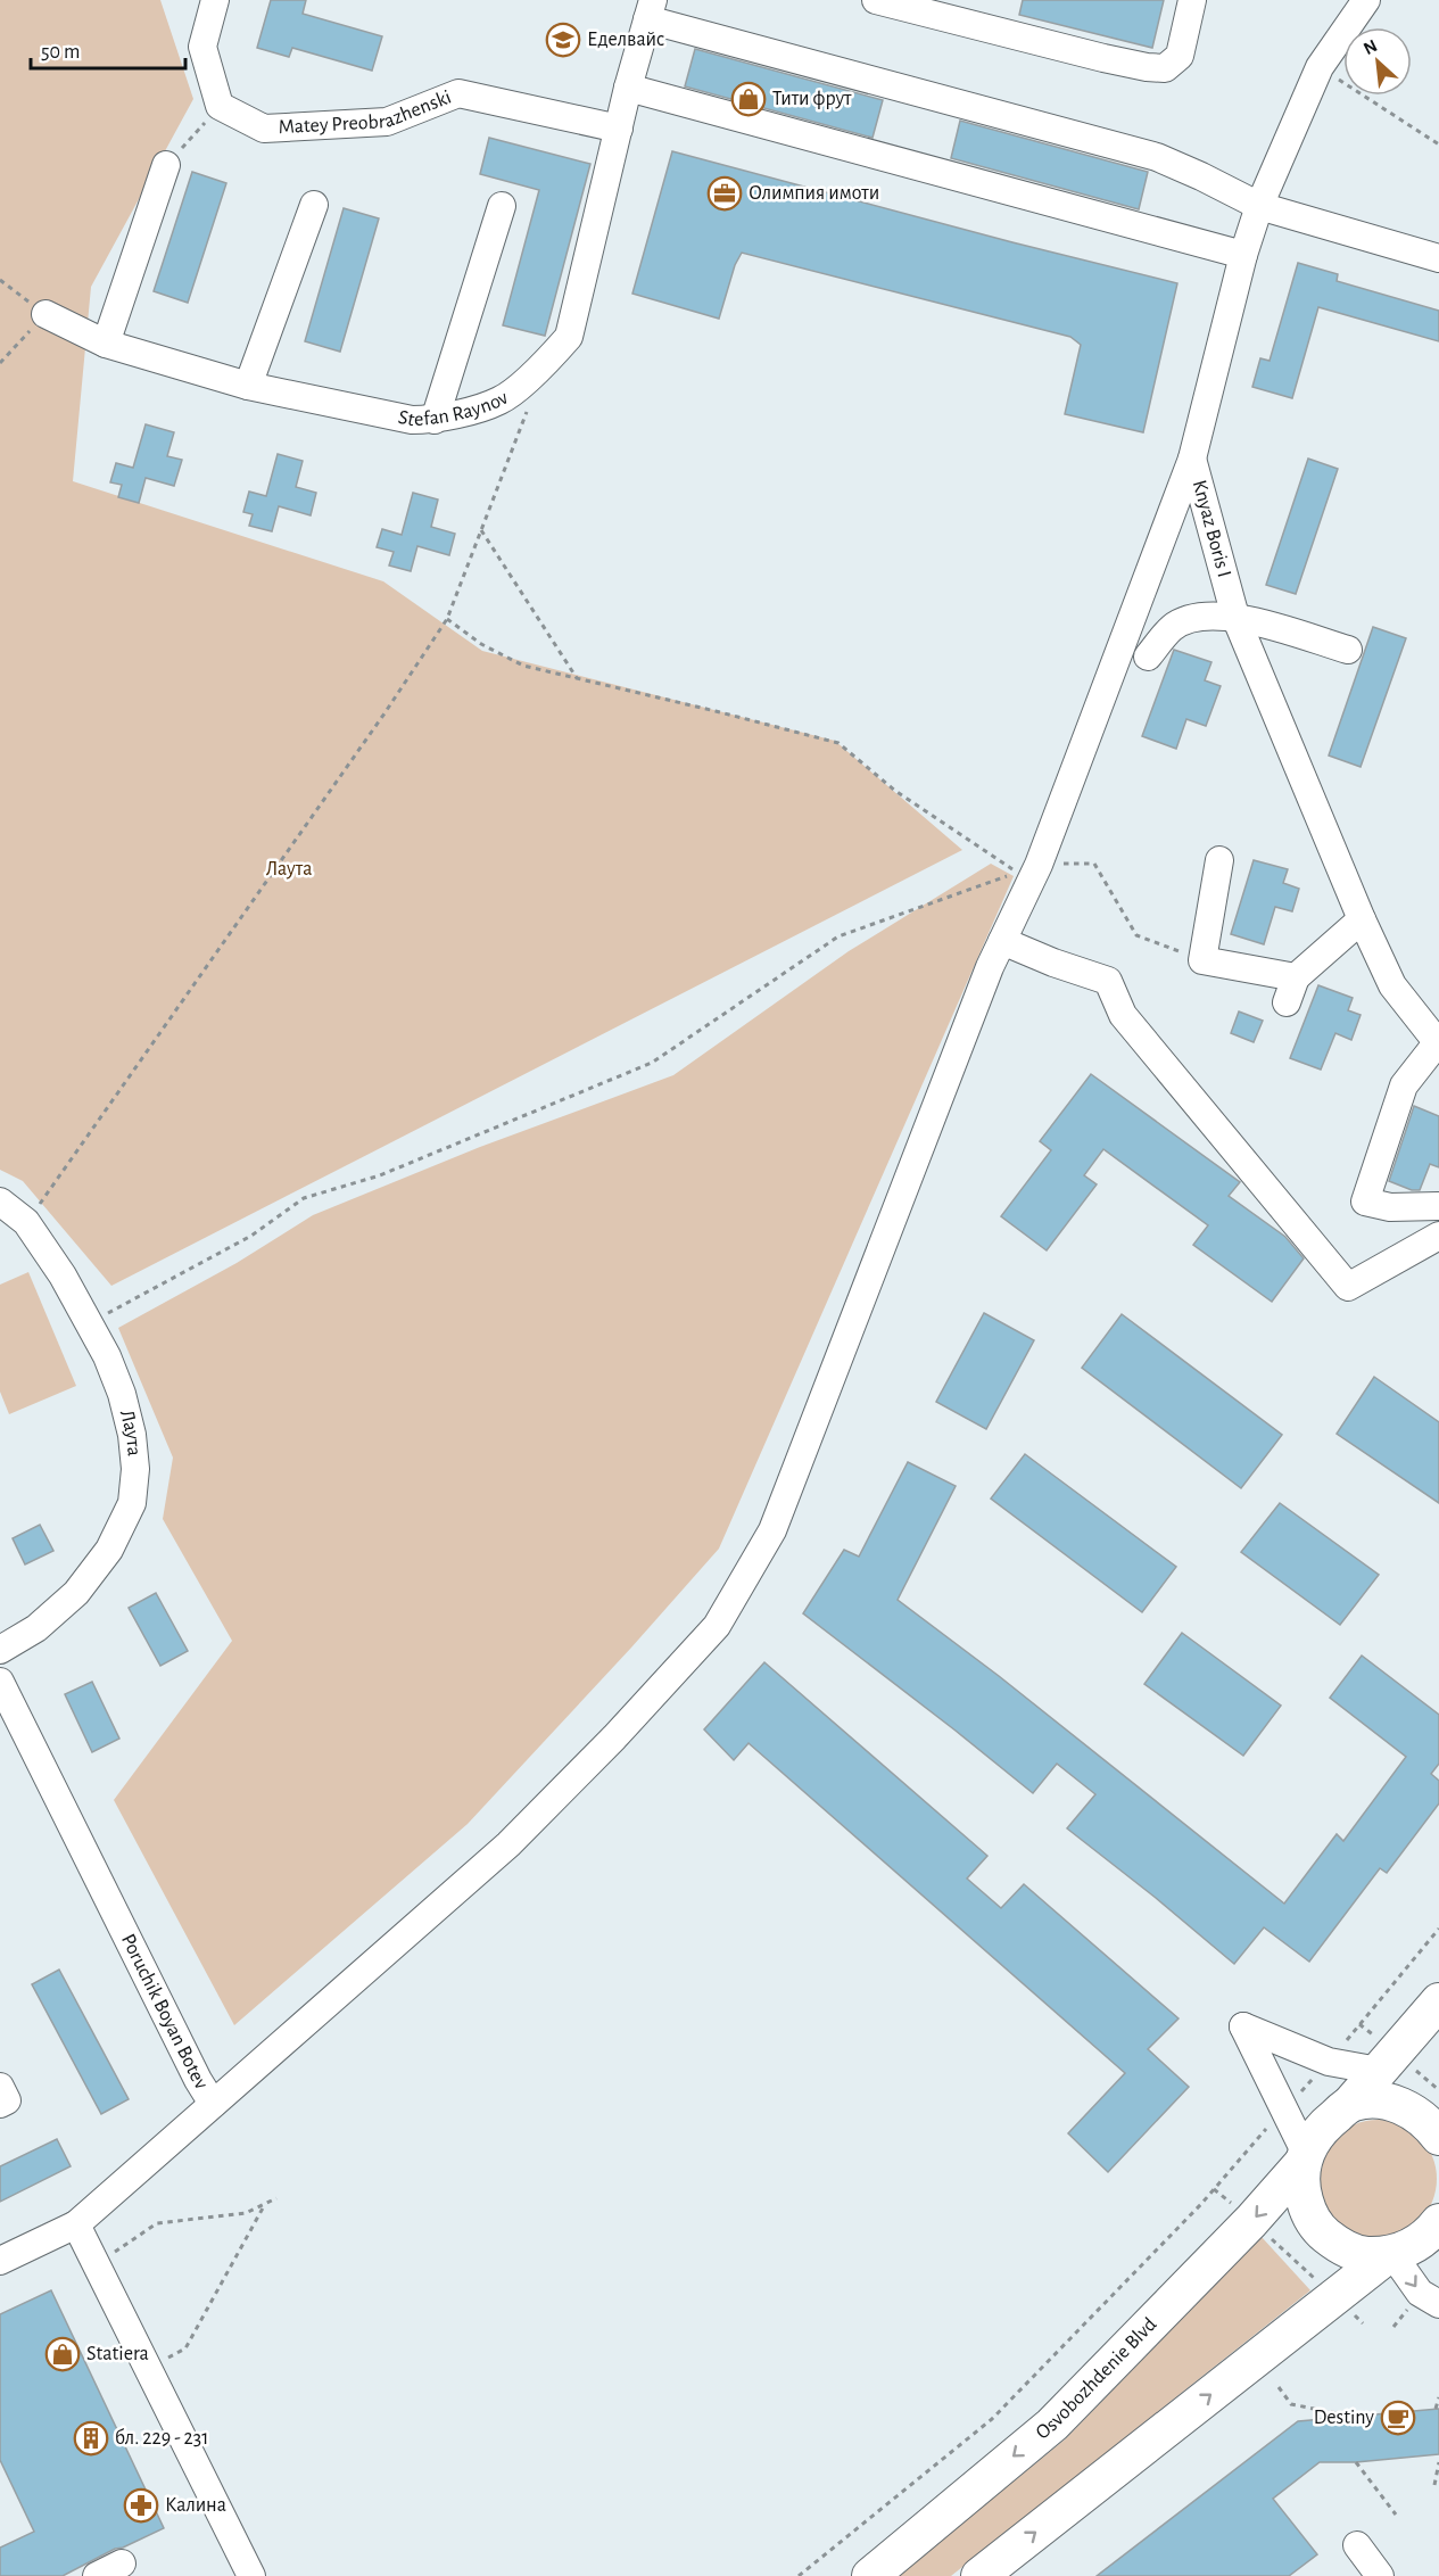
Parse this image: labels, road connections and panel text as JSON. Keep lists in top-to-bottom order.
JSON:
{
  "streets": {
    "main road": ["Osvobozhdenie Blvd"],
    "street": [
      "Matey Preobrazhenski",
      "Stefan Raynov",
      "Knyaz Boris I",
      "Лаута",
      "Poruchik Boyan Botev"
    ]
  },
  "crossings": [
    ["Matey Preobrazhenski", "Stefan Raynov"]
  ],
  "parks": ["Лаута"],
  "places": {
    "school or university": ["Еделвайс"],
    "shop": ["Тити фрут", "Statiera"],
    "office": ["Олимпия имоти"],
    "cafe": ["Destiny"],
    "building": ["бл. 229 - 231"],
    "pharmacy": ["Калина"]
  },
  "scale_bar": "50 m",
  "north": "top left"
}
